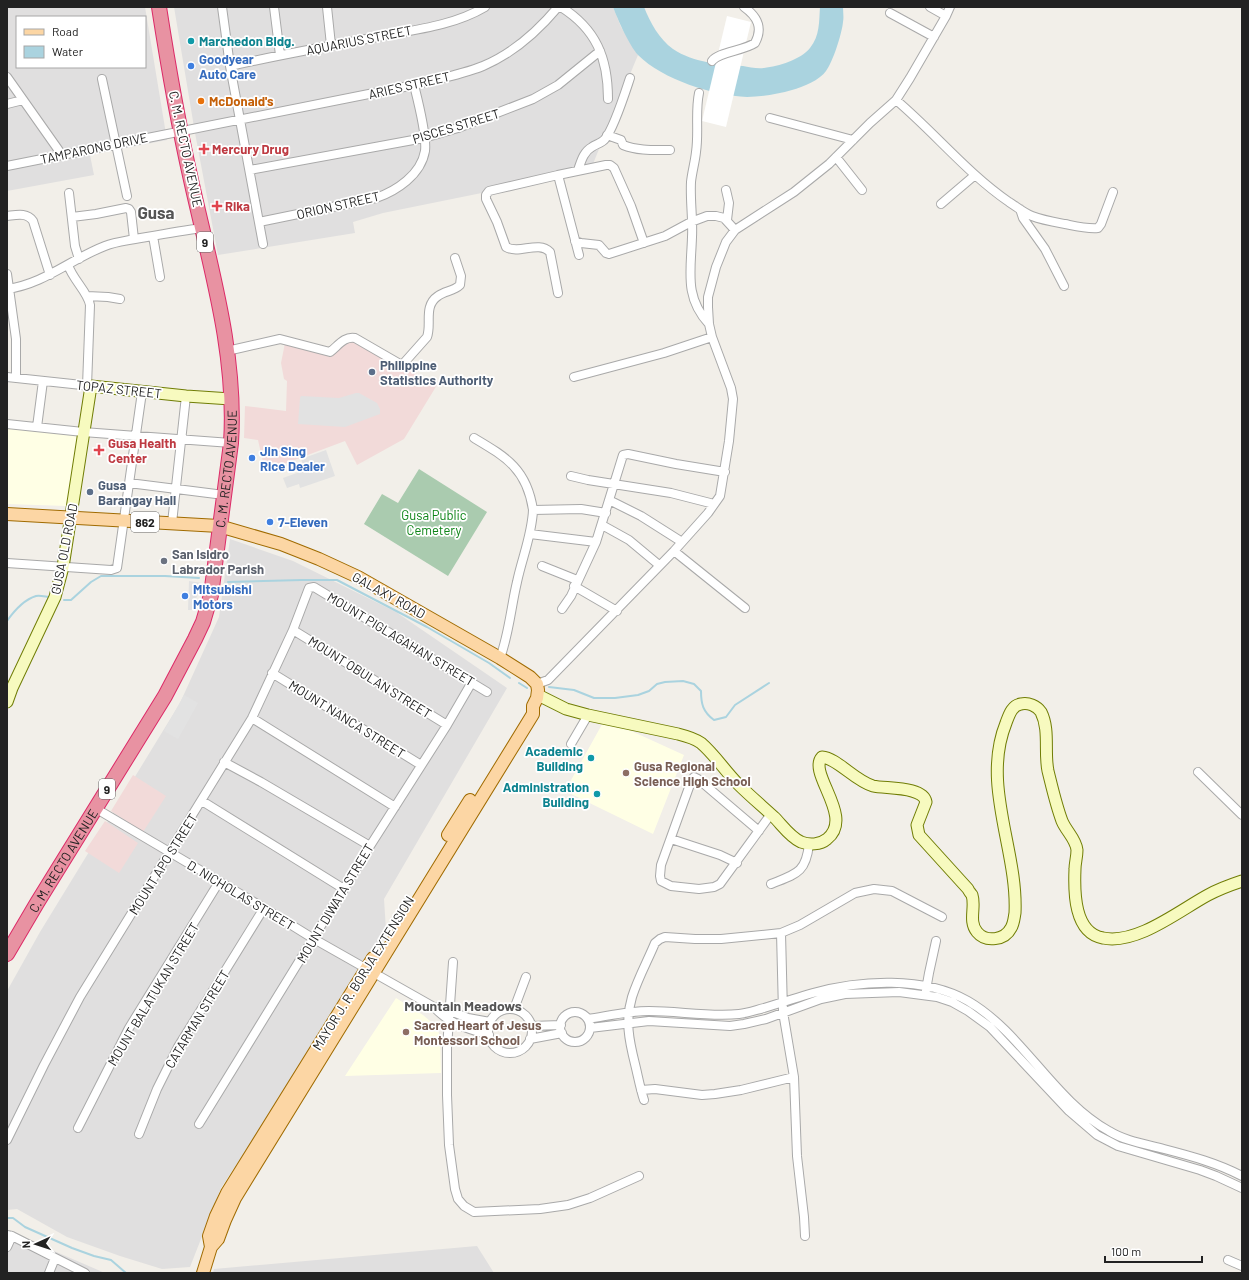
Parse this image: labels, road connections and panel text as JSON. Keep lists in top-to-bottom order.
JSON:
{
  "streets": {
    "highway": ["C. M. RECTO AVENUE", "9"],
    "main road": [
      "TOPAZ STREET",
      "862",
      "GUSA OLD ROAD",
      "GALAXY ROAD",
      "MAYOR J. R. BORJA EXTENSION"
    ],
    "street": [
      "AQUARIUS STREET",
      "ARIES STREET",
      "PISCES STREET",
      "TAMPARONG DRIVE",
      "ORION STREET",
      "MOUNT PIGLAGAHAN STREET",
      "MOUNT OBULAN STREET",
      "MOUNT NANCA STREET",
      "MOUNT APO STREET",
      "D. NICHOLAS STREET",
      "MOUNT DIWATA STREET",
      "MOUNT BALATUKAN STREET",
      "CATARMAN STREET"
    ]
  },
  "crossings": [
    ["ARIES STREET", "TAMPARONG DRIVE"],
    ["ARIES STREET", "C. M. RECTO AVENUE"],
    ["ARIES STREET", "ORION STREET"],
    ["PISCES STREET", "ORION STREET"],
    ["TAMPARONG DRIVE", "C. M. RECTO AVENUE"],
    ["C. M. RECTO AVENUE", "TOPAZ STREET"],
    ["C. M. RECTO AVENUE", "862"],
    ["C. M. RECTO AVENUE", "GALAXY ROAD"],
    ["C. M. RECTO AVENUE", "D. NICHOLAS STREET"],
    ["TOPAZ STREET", "GUSA OLD ROAD"],
    ["862", "GUSA OLD ROAD"],
    ["862", "GALAXY ROAD"],
    ["GALAXY ROAD", "MAYOR J. R. BORJA EXTENSION"],
    ["MOUNT PIGLAGAHAN STREET", "MOUNT APO STREET"],
    ["MOUNT PIGLAGAHAN STREET", "MOUNT DIWATA STREET"],
    ["MOUNT OBULAN STREET", "MOUNT APO STREET"],
    ["MOUNT OBULAN STREET", "MOUNT DIWATA STREET"],
    ["MOUNT NANCA STREET", "MOUNT APO STREET"],
    ["MOUNT NANCA STREET", "MOUNT DIWATA STREET"],
    ["MOUNT APO STREET", "D. NICHOLAS STREET"],
    ["D. NICHOLAS STREET", "MOUNT DIWATA STREET"],
    ["D. NICHOLAS STREET", "MAYOR J. R. BORJA EXTENSION"],
    ["D. NICHOLAS STREET", "MOUNT BALATUKAN STREET"],
    ["D. NICHOLAS STREET", "CATARMAN STREET"]
  ],
  "districts": ["Gusa", "Mountain Meadows"],
  "parks": ["Gusa Public Cemetery"],
  "places": {
    "other": [
      "Marchedon Bldg.",
      "Goodyear Auto Care",
      "McDonald's",
      "Philippine Statistics Authority",
      "Jin Sing Rice Dealer",
      "Gusa Barangay Hall",
      "7-Eleven",
      "San Isidro Labrador Parish",
      "Mitsubishi Motors",
      "Academic Building",
      "Gusa Regional Science High School",
      "Administration Building",
      "Sacred Heart of Jesus Montessori School"
    ],
    "health": ["Mercury Drug", "Rika", "Gusa Health Center"]
  },
  "legend": ["Road", "Water"],
  "scale_bar": "100 m",
  "north": "left"
}
